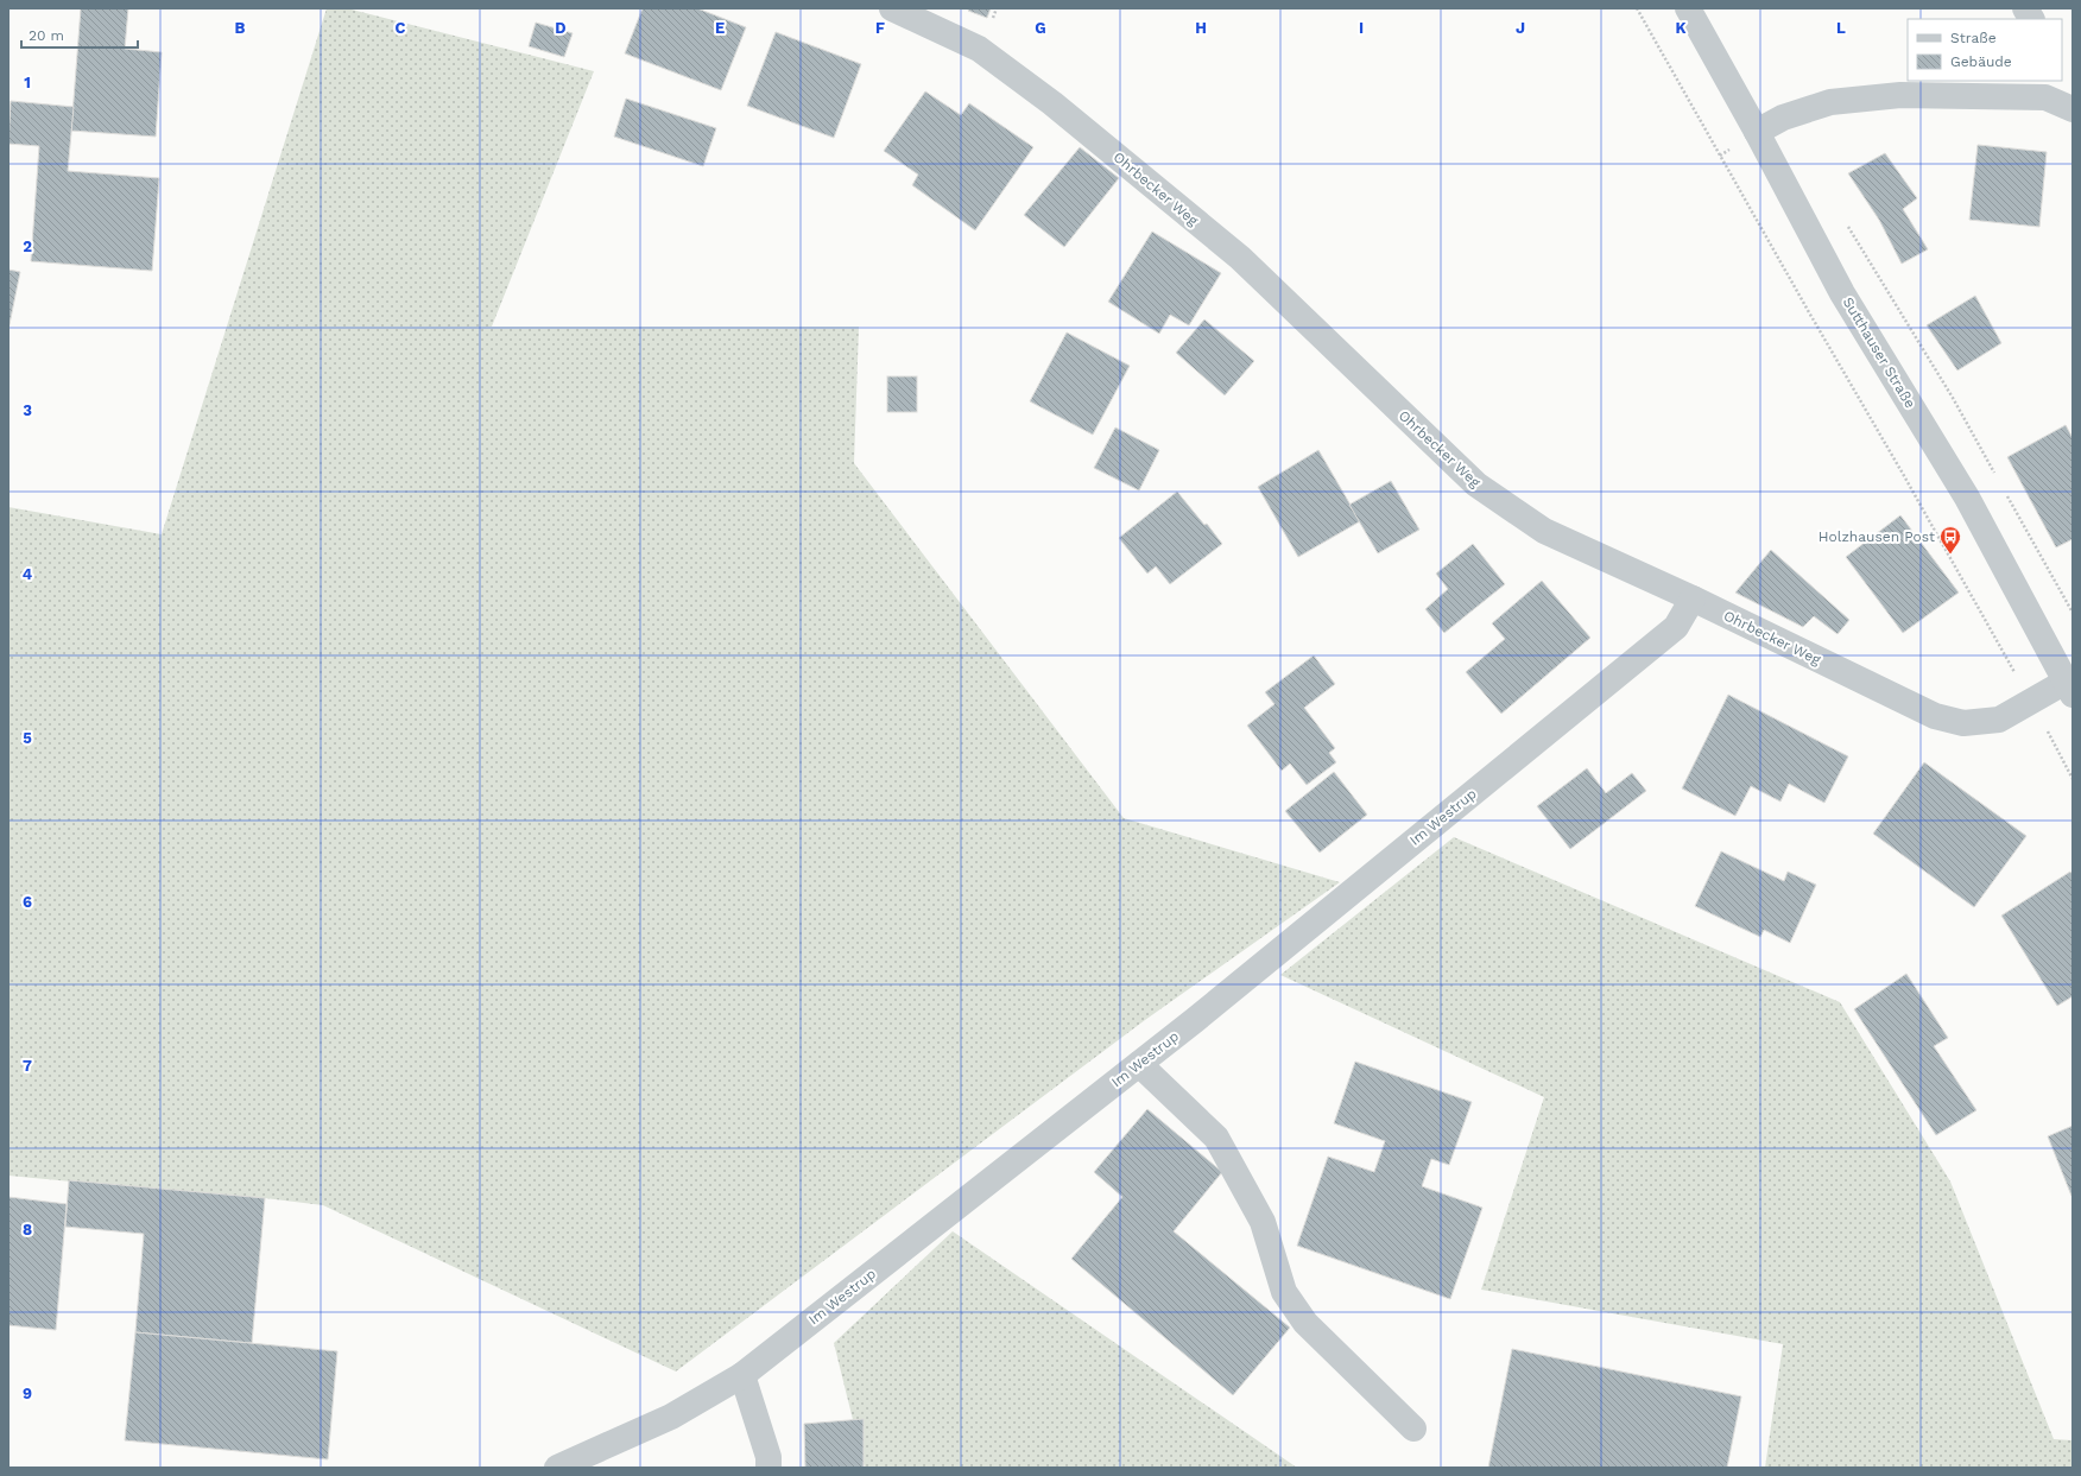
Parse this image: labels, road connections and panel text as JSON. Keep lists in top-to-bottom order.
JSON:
{
  "streets": {
    "street": ["Ohrbecker Weg", "Sutthauser Straße", "Im Westrup"]
  },
  "crossings": [
    ["Ohrbecker Weg", "Sutthauser Straße"],
    ["Ohrbecker Weg", "Im Westrup"]
  ],
  "places": {
    "bus stop": ["Holzhausen Post"]
  },
  "legend": ["Straße", "Gebäude"],
  "scale_bar": "20 m",
  "grid": {
    "columns": [
      "B",
      "C",
      "D",
      "E",
      "F",
      "G",
      "H",
      "I",
      "J",
      "K",
      "L"
    ],
    "rows": [
      "1",
      "2",
      "3",
      "4",
      "5",
      "6",
      "7",
      "8",
      "9"
    ]
  }
}
